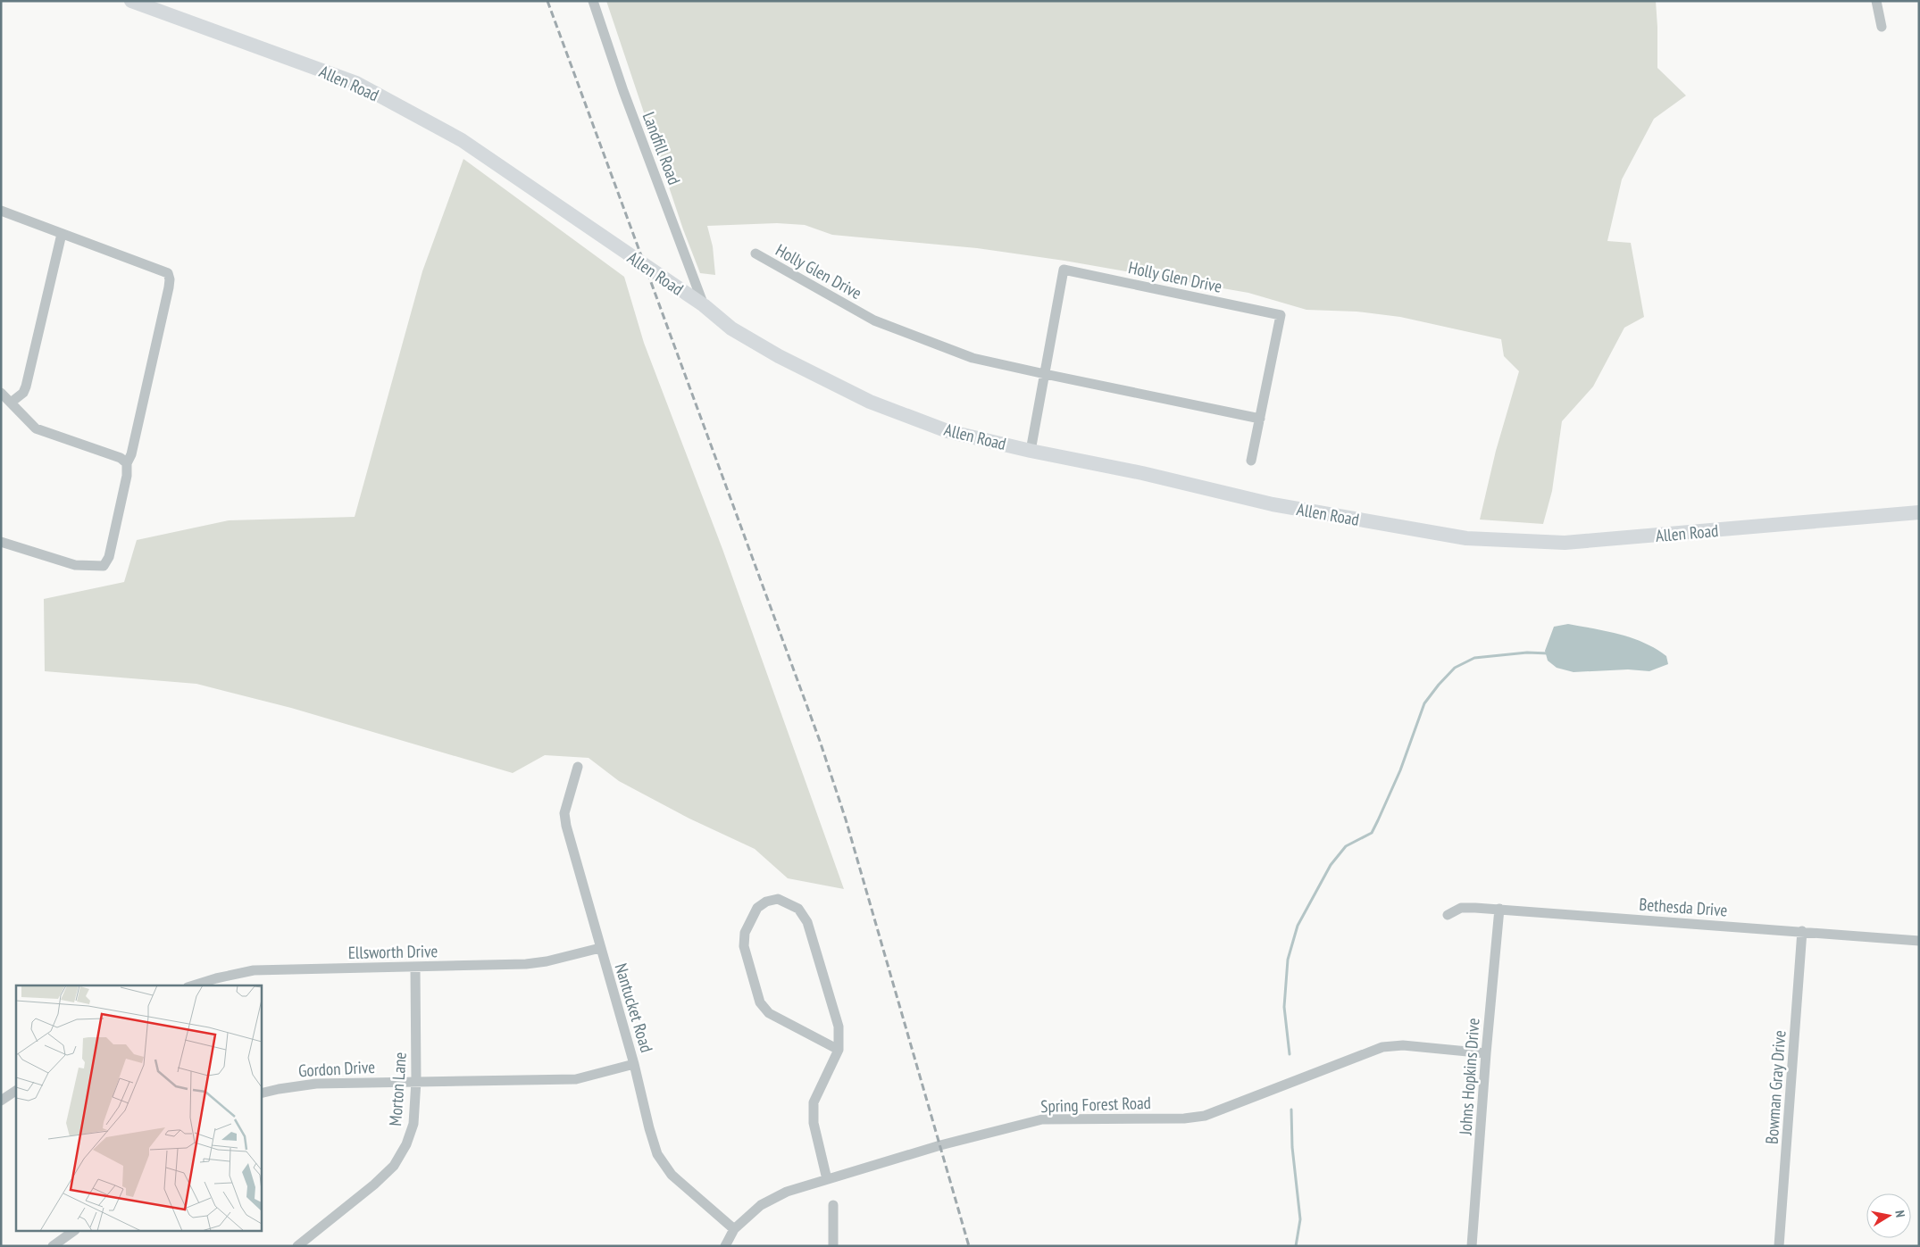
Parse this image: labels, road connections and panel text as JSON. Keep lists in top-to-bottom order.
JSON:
{
  "streets": {
    "main road": ["Allen Road"],
    "street": [
      "Landfill Road",
      "Holly Glen Drive",
      "Bethesda Drive",
      "Ellsworth Drive",
      "Nantucket Road",
      "Gordon Drive",
      "Johns Hopkins Drive",
      "Bowman Gray Drive",
      "Morton Lane",
      "Spring Forest Road"
    ]
  },
  "crossings": [
    ["Allen Road", "Landfill Road"],
    ["Allen Road", "Holly Glen Drive"],
    ["Bethesda Drive", "Johns Hopkins Drive"],
    ["Bethesda Drive", "Bowman Gray Drive"],
    ["Ellsworth Drive", "Nantucket Road"],
    ["Ellsworth Drive", "Morton Lane"],
    ["Nantucket Road", "Gordon Drive"],
    ["Nantucket Road", "Spring Forest Road"],
    ["Gordon Drive", "Morton Lane"],
    ["Johns Hopkins Drive", "Spring Forest Road"]
  ],
  "north": "right"
}
